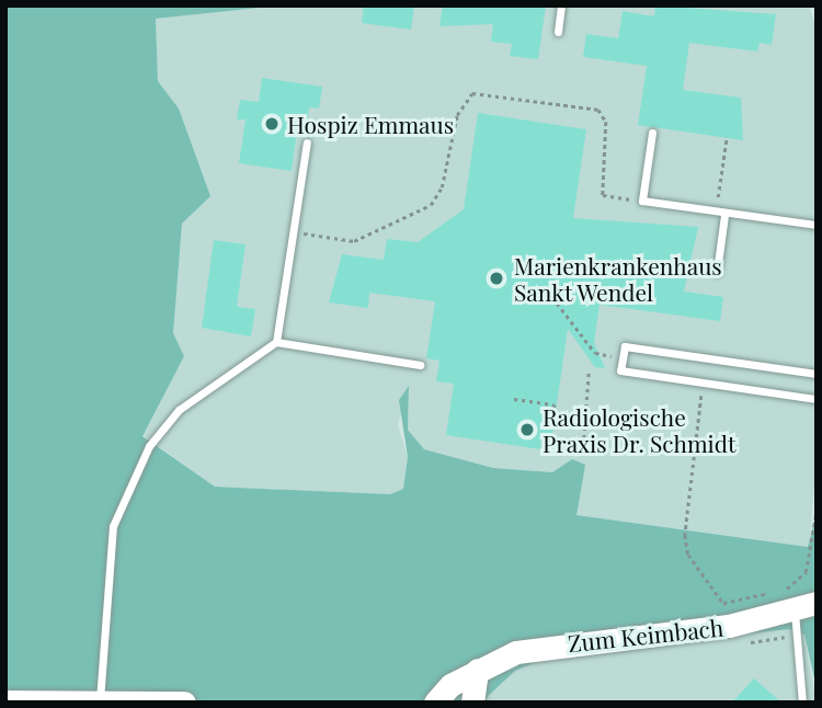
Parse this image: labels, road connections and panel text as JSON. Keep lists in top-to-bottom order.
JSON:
{
  "streets": {
    "street": ["Zum Keimbach"]
  },
  "places": ["Hospiz Emmaus", "Marienkrankenhaus Sankt Wendel", "Radiologische Praxis Dr. Schmidt"]
}
